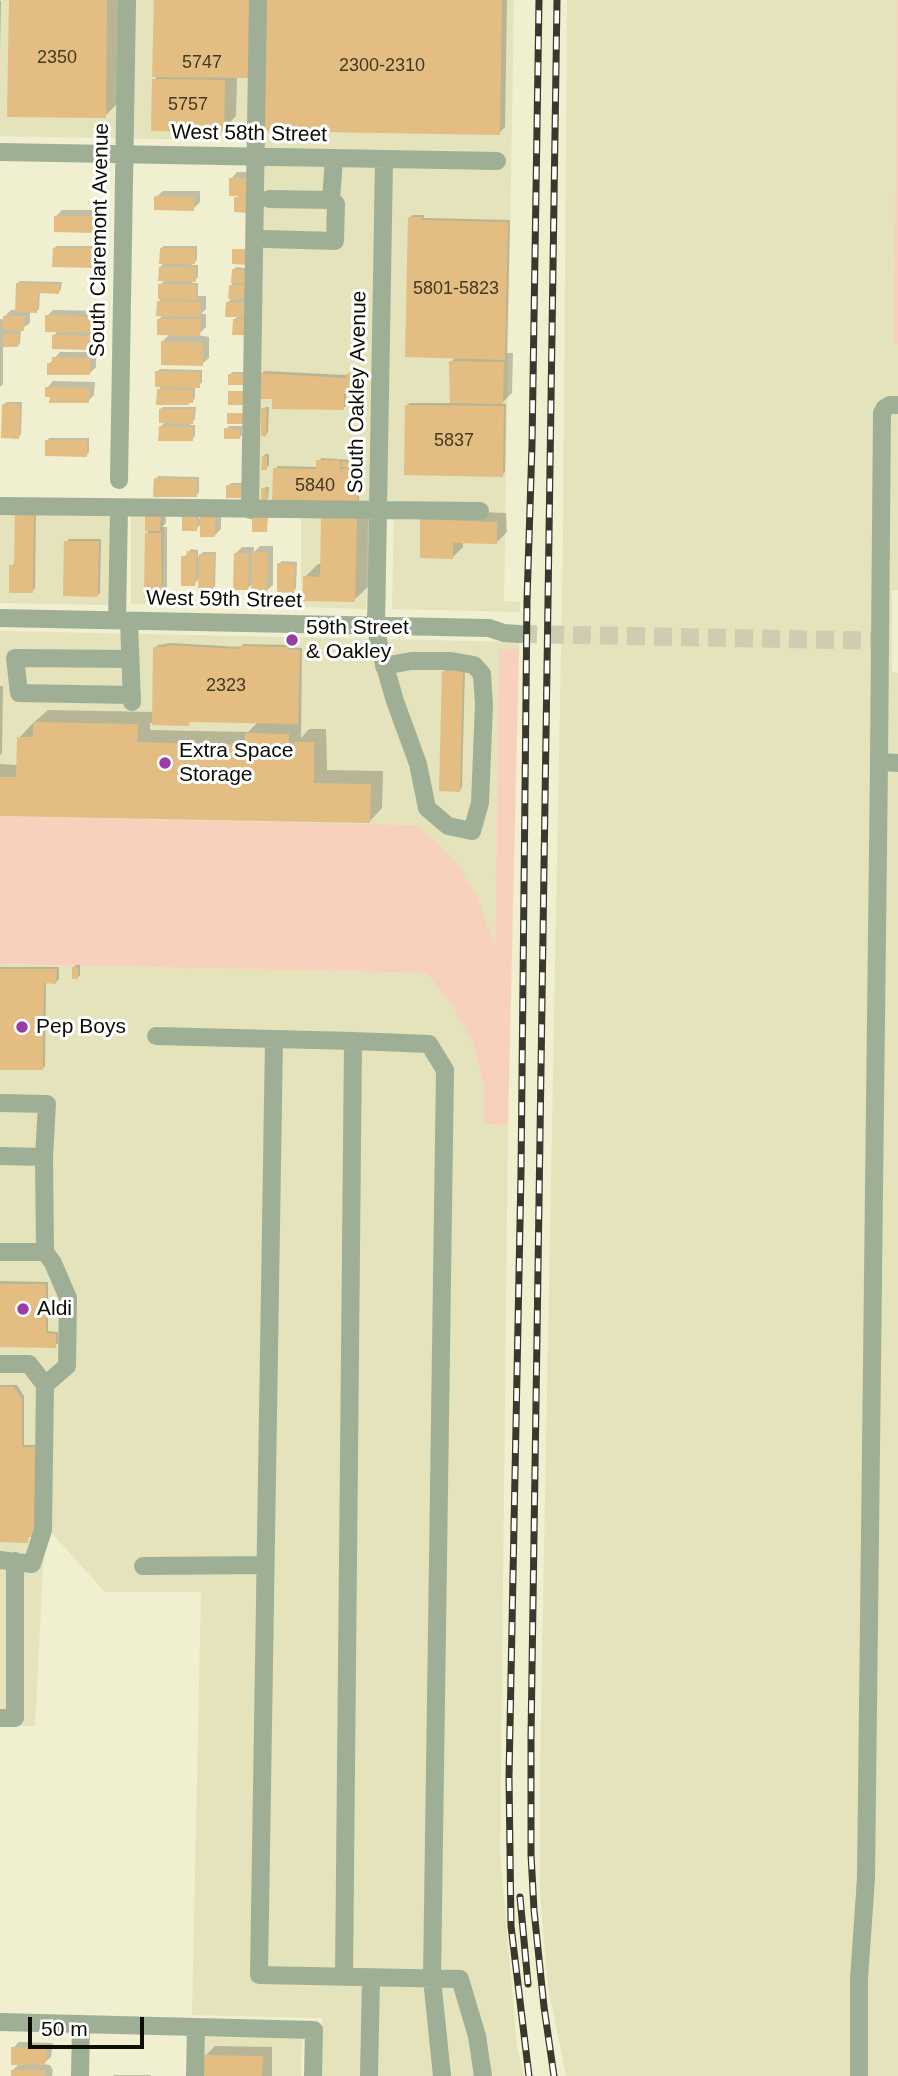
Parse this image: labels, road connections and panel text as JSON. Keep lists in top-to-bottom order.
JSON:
{
  "streets": {
    "street": [
      "West 58th Street",
      "South Claremont Avenue",
      "South Oakley Avenue",
      "West 59th Street"
    ]
  },
  "crossings": [
    ["West 58th Street", "South Claremont Avenue"],
    ["West 58th Street", "South Oakley Avenue"],
    ["South Oakley Avenue", "West 59th Street"]
  ],
  "places": [
    "59th Street & Oakley",
    "Extra Space Storage",
    "Pep Boys",
    "Aldi"
  ],
  "house_numbers": [
    "2350",
    "5747",
    "2300-2310",
    "5757",
    "5801-5823",
    "5837",
    "5840",
    "2323"
  ],
  "scale_bar": "50 m"
}
